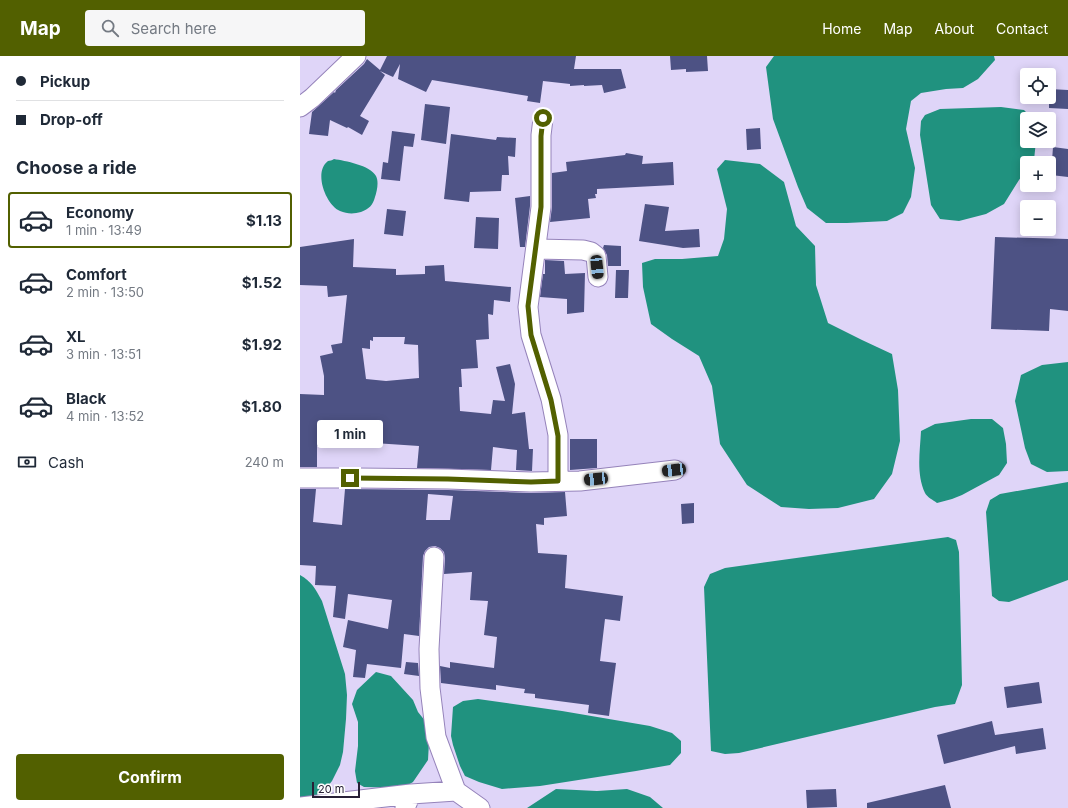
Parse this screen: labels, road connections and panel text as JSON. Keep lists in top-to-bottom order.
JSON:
{
  "scale_bar": "20 m",
  "page": {
    "header": "Map",
    "search": "Search here",
    "nav": [
      "Home",
      "Map",
      "About",
      "Contact"
    ],
    "banner": ["Pickup", "Drop-off"],
    "map_buttons": ["+", "−"],
    "heading": "Choose a ride",
    "list": [
      {
        "name": "Economy",
        "note": "1 min · 13:49",
        "value": "$1.13"
      },
      {
        "name": "Comfort",
        "note": "2 min · 13:50",
        "value": "$1.52"
      },
      {
        "name": "XL",
        "note": "3 min · 13:51",
        "value": "$1.92"
      },
      {
        "name": "Black",
        "note": "4 min · 13:52",
        "value": "$1.80"
      }
    ],
    "bubble": "1 min",
    "pay": ["Cash", "240 m"],
    "buttons": "Confirm",
    "scale": "20 m"
  }
}
